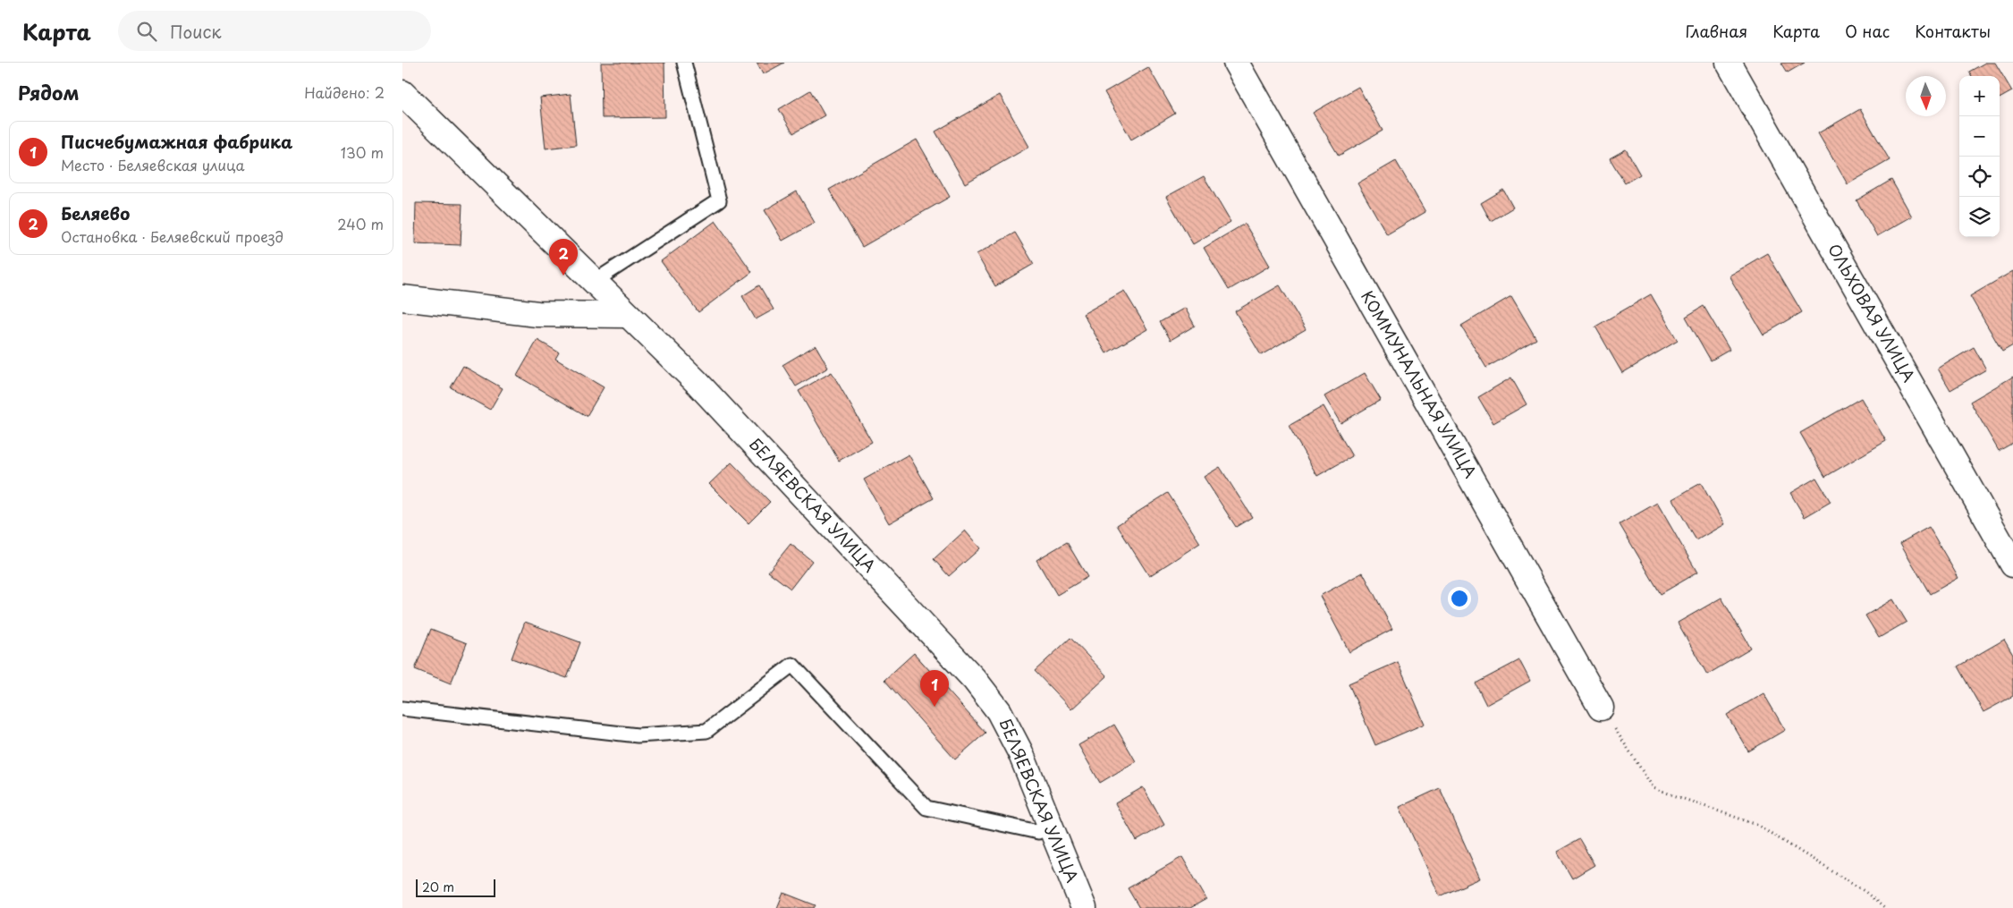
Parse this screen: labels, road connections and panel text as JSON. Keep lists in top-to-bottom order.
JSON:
{
  "streets": {
    "street": ["ОЛЬХОВАЯ УЛИЦА", "КОММУНАЛЬНАЯ УЛИЦА", "БЕЛЯЕВСКАЯ УЛИЦА"]
  },
  "scale_bar": "20 m",
  "north": "bottom",
  "page": {
    "header": "Карта",
    "search": "Поиск",
    "nav": [
      "Главная",
      "Карта",
      "О нас",
      "Контакты"
    ],
    "heading": ["Рядом", "Найдено: 2"],
    "map_buttons": ["+", "−"],
    "list": [
      {
        "mark": "1",
        "name": "Писчебумажная фабрика",
        "note": "Место · Беляевская улица",
        "value": "130 m"
      },
      {
        "mark": "2",
        "name": "Беляево",
        "note": "Остановка · Беляевский проезд",
        "value": "240 m"
      }
    ],
    "pins": ["2", "1"],
    "scale": "20 m"
  }
}
